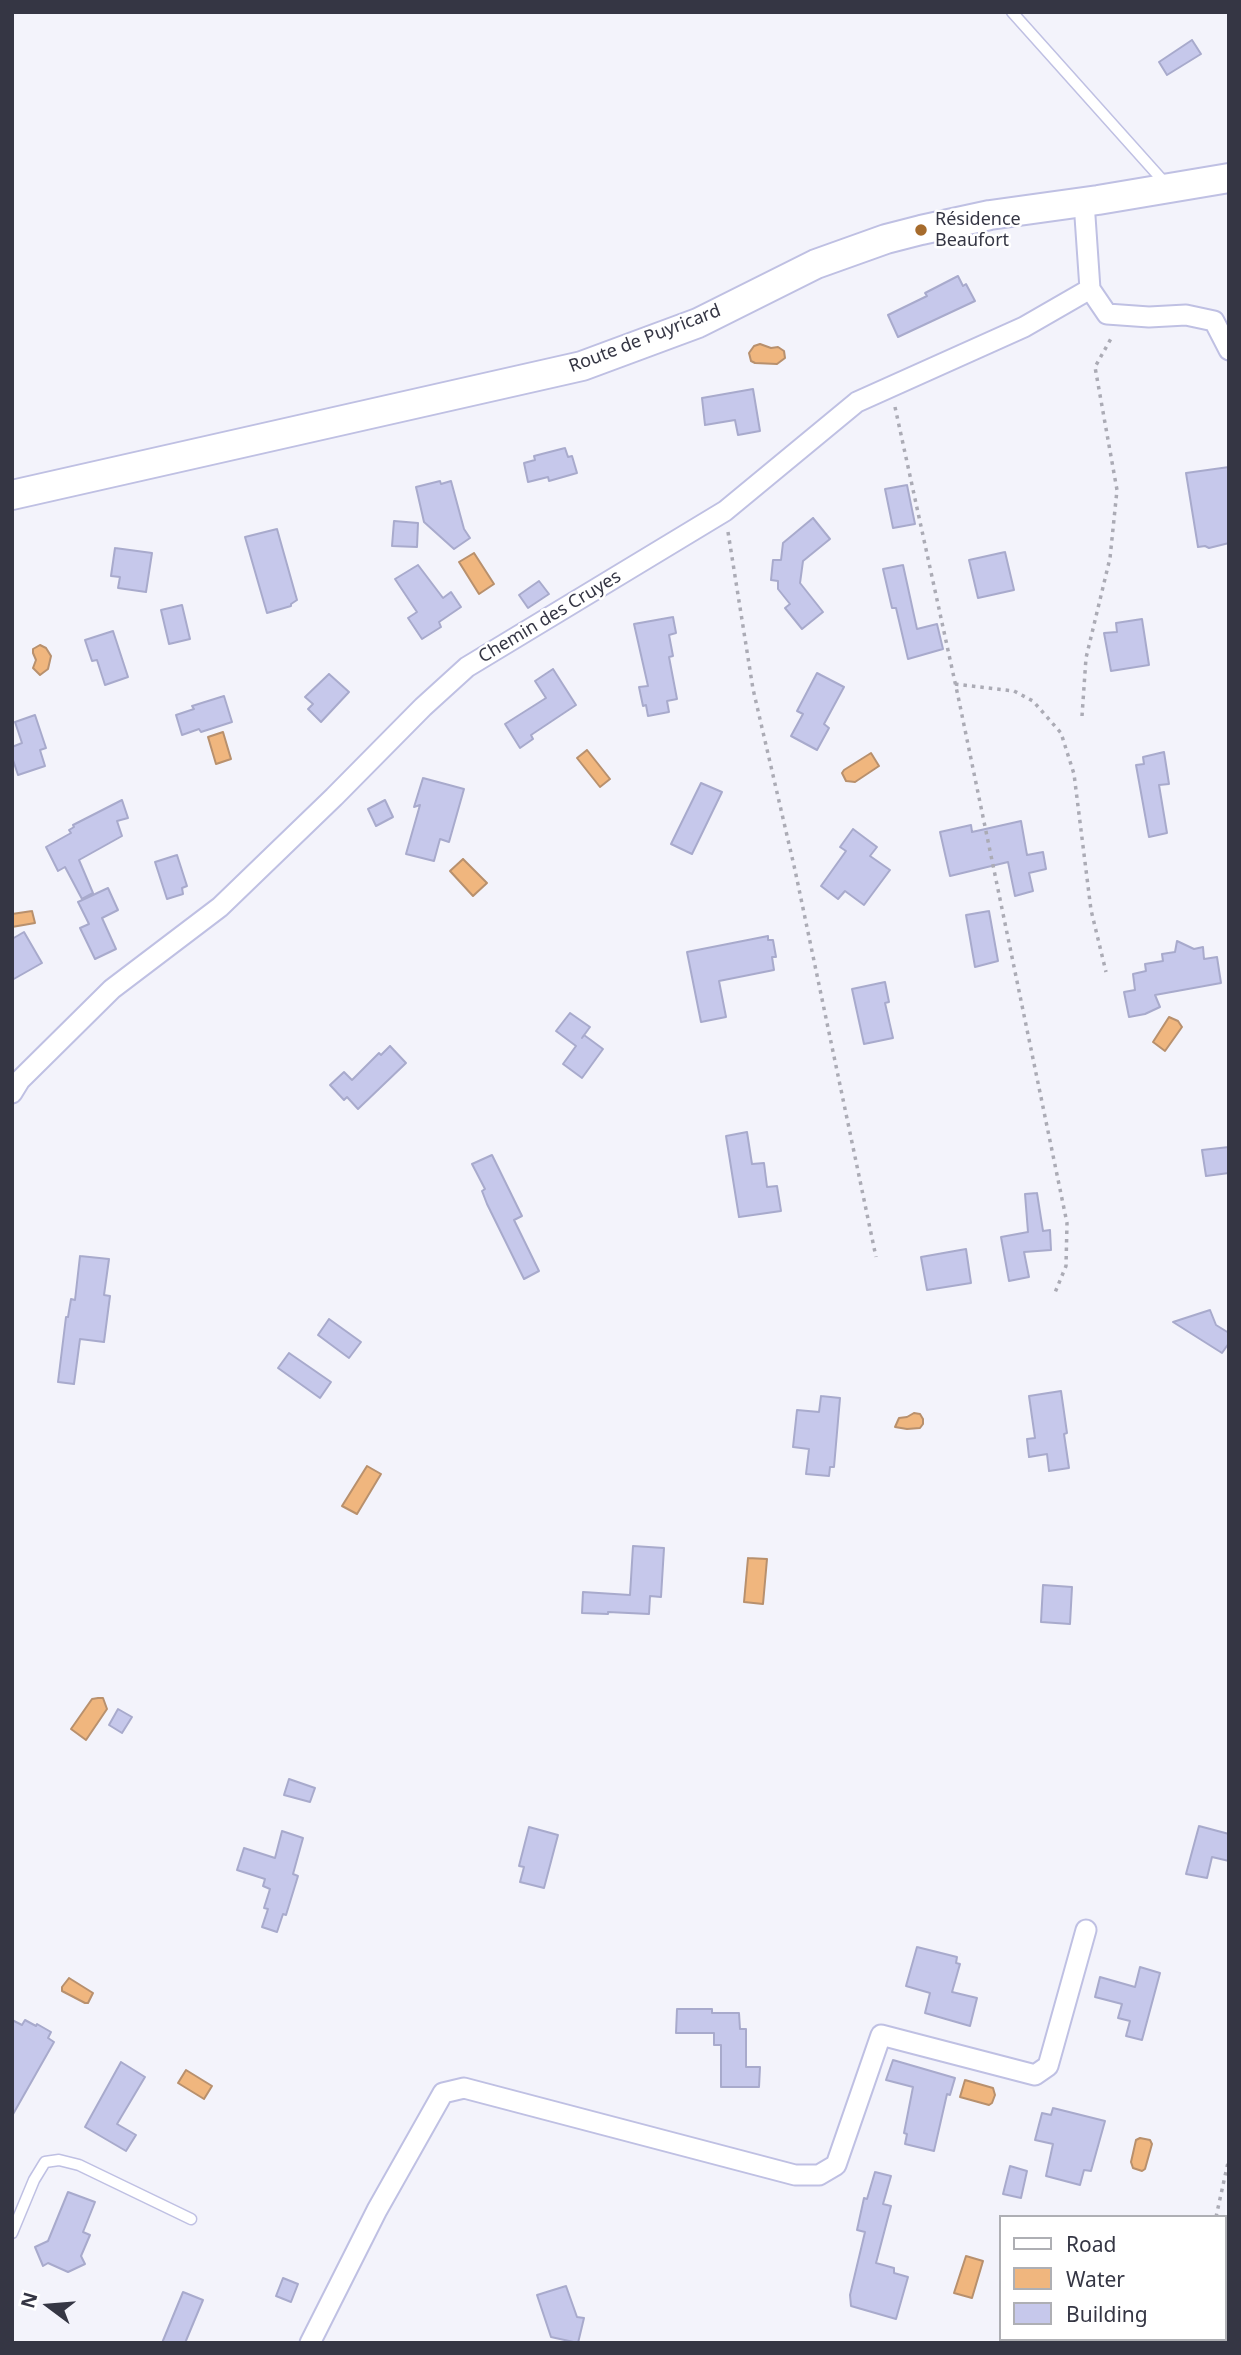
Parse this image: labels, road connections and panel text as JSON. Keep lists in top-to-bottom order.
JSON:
{
  "streets": {
    "main road": ["Route de Puyricard"],
    "street": ["Chemin des Cruyes"]
  },
  "places": ["Résidence Beaufort"],
  "legend": ["Road", "Water", "Building"],
  "north": "left"
}
